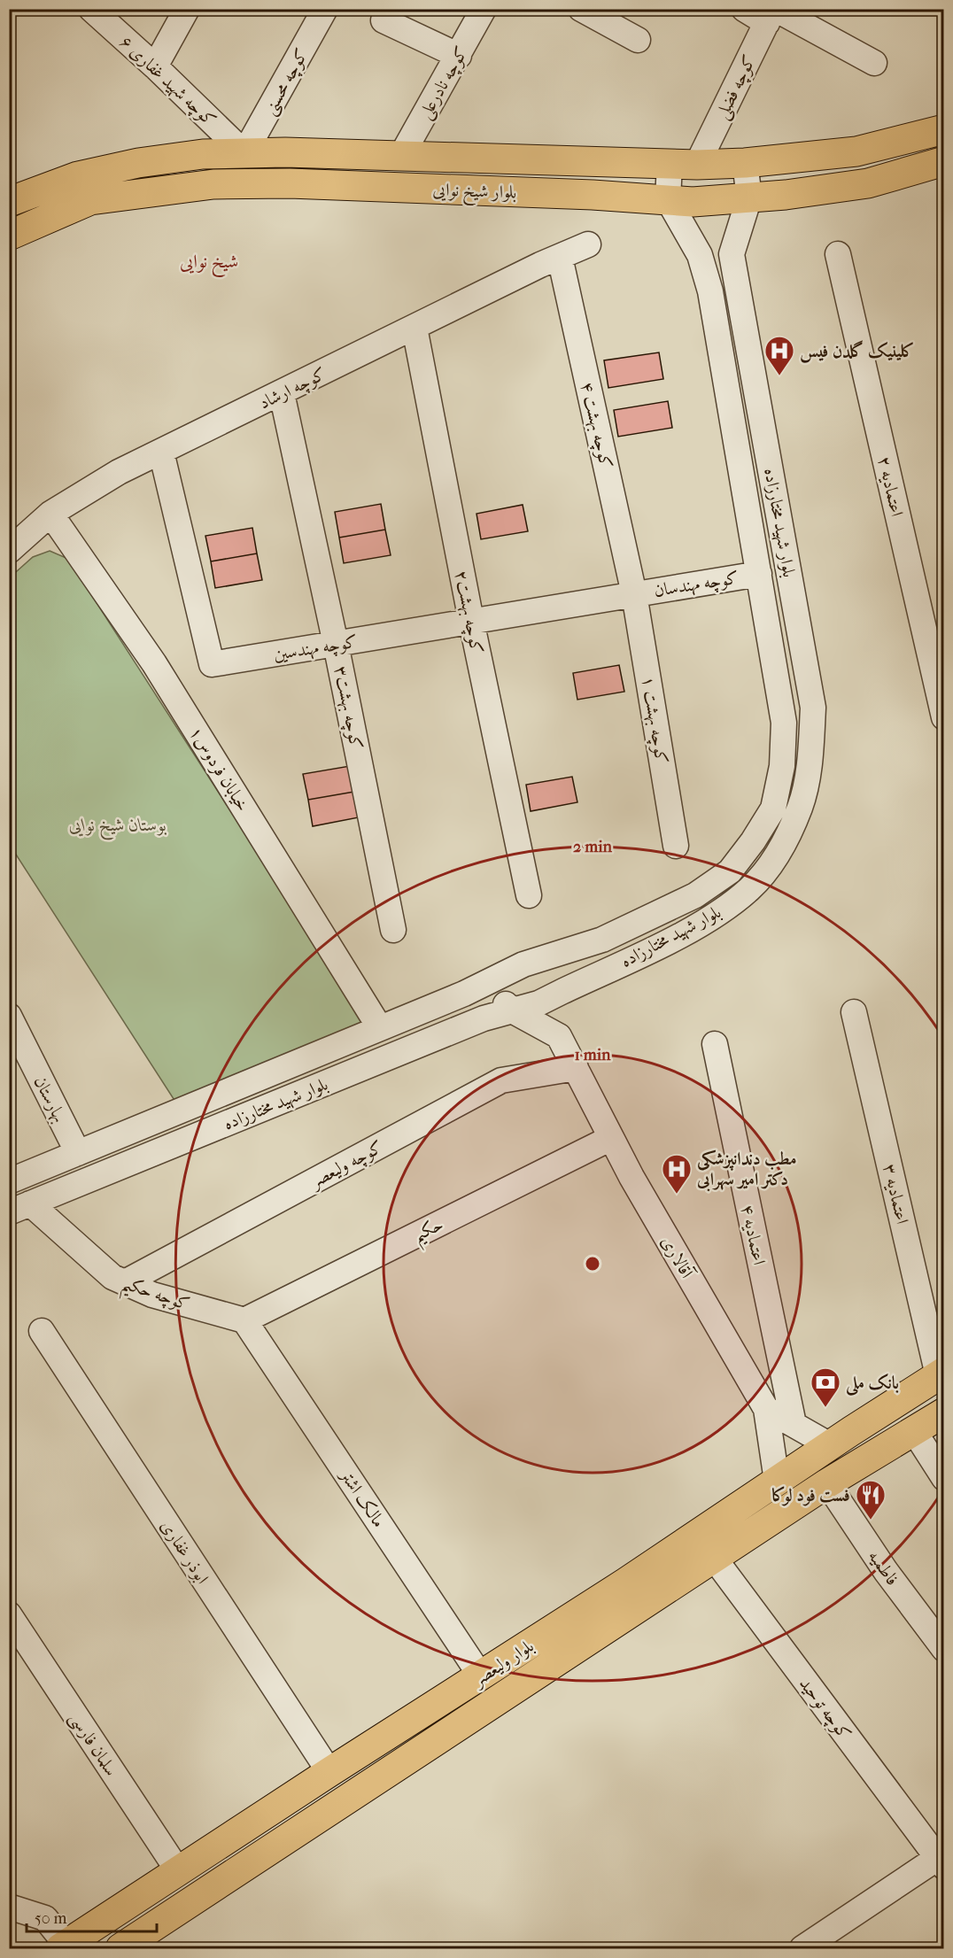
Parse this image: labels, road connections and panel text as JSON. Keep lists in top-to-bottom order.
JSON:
{
  "streets": {
    "main road": ["بلوار شیخ نوایی", "بلوار ولیعصر"],
    "street": [
      "کوچه شهید غفاری ۶",
      "کوچه محسنی",
      "کوچه نادرعلی",
      "کوچه فضلی",
      "کوچه ارشاد",
      "کوچه بهشت ۴",
      "اعتمادیه ۲",
      "بلوار شهید مختارزاده",
      "کوچه مهندسان",
      "کوچه بهشت۲",
      "کوچه مهندسین",
      "کوچه بهشت۳",
      "کوچه بهشت ۱",
      "خیابان فردوس۱",
      "بهارستان",
      "کوچه ولیعصر",
      "اعتمادیه ۳",
      "حکیم",
      "اعتمادیه ۴",
      "آقالاری",
      "کوچه حکیم",
      "مالک اشتر",
      "ابوذر غفاری",
      "فاطمیه",
      "کوچه توحید",
      "سلمان فارسی"
    ]
  },
  "crossings": [
    ["کوچه شهید غفاری ۶", "کوچه محسنی"],
    ["کوچه شهید غفاری ۶", "بلوار شیخ نوایی"],
    ["کوچه محسنی", "بلوار شیخ نوایی"],
    ["کوچه نادرعلی", "بلوار شیخ نوایی"],
    ["کوچه فضلی", "بلوار شیخ نوایی"],
    ["بلوار شیخ نوایی", "بلوار شهید مختارزاده"],
    ["کوچه ارشاد", "کوچه بهشت ۴"],
    ["کوچه ارشاد", "کوچه بهشت۲"],
    ["کوچه ارشاد", "کوچه مهندسین"],
    ["کوچه ارشاد", "کوچه بهشت۳"],
    ["کوچه ارشاد", "خیابان فردوس۱"],
    ["کوچه بهشت ۴", "کوچه مهندسان"],
    ["کوچه بهشت ۴", "کوچه مهندسین"],
    ["کوچه بهشت ۴", "کوچه بهشت ۱"],
    ["بلوار شهید مختارزاده", "کوچه مهندسان"],
    ["بلوار شهید مختارزاده", "خیابان فردوس۱"],
    ["بلوار شهید مختارزاده", "بهارستان"],
    ["بلوار شهید مختارزاده", "کوچه حکیم"],
    ["کوچه مهندسان", "کوچه مهندسین"],
    ["کوچه مهندسان", "کوچه بهشت ۱"],
    ["کوچه بهشت۲", "کوچه مهندسین"],
    ["کوچه مهندسین", "کوچه بهشت۳"],
    ["کوچه مهندسین", "کوچه بهشت ۱"],
    ["کوچه ولیعصر", "آقالاری"],
    ["کوچه ولیعصر", "کوچه حکیم"],
    ["اعتمادیه ۳", "بلوار ولیعصر"],
    ["حکیم", "آقالاری"],
    ["حکیم", "کوچه حکیم"],
    ["حکیم", "مالک اشتر"],
    ["کوچه حکیم", "مالک اشتر"],
    ["مالک اشتر", "بلوار ولیعصر"],
    ["ابوذر غفاری", "بلوار ولیعصر"],
    ["فاطمیه", "بلوار ولیعصر"],
    ["بلوار ولیعصر", "کوچه توحید"],
    ["بلوار ولیعصر", "سلمان فارسی"]
  ],
  "districts": ["شیخ نوایی"],
  "parks": ["بوستان شیخ نوایی"],
  "places": {
    "hospital": ["کلینیک گلدن فیس", "مطب دندانپزشکی دکتر امیر سهرابی"],
    "bank": ["بانک ملی"],
    "restaurant": ["فست فود لوکا"]
  },
  "scale_bar": "50 m",
  "rings": ["2 min", "1 min"]
}
